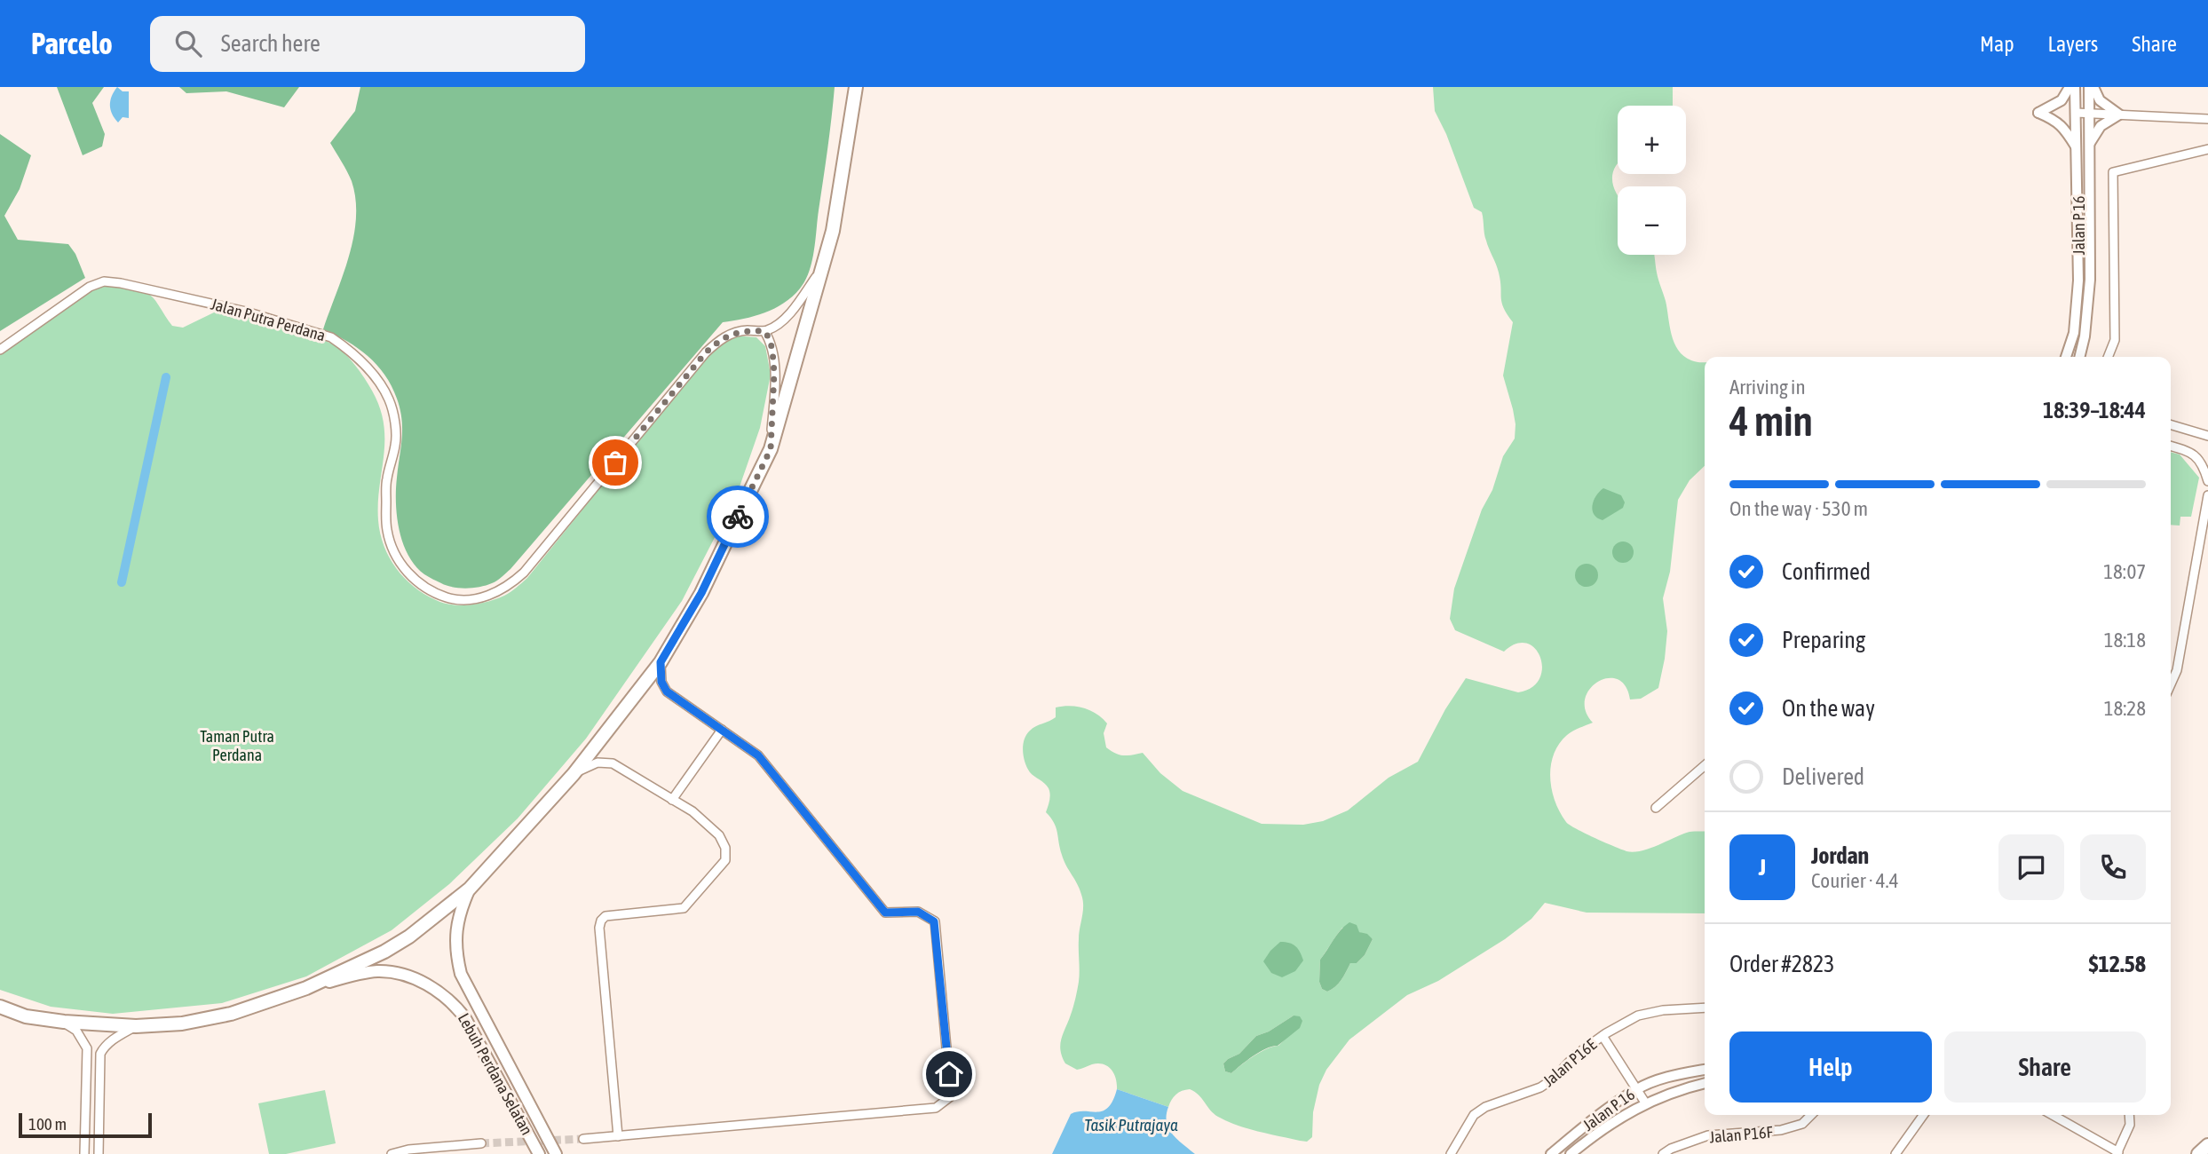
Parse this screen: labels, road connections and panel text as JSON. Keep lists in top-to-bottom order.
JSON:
{
  "streets": {
    "main road": ["Lebuh Perdana Selatan"],
    "street": [
      "Jalan P 16",
      "Jalan Putra Perdana",
      "Jalan P16E",
      "Jalan P16F"
    ]
  },
  "water": ["Tasik Putrajaya"],
  "parks": ["Taman Putra Perdana"],
  "scale_bar": "100 m",
  "page": {
    "header": "Parcelo",
    "search": "Search here",
    "nav": ["Map", "Layers", "Share"],
    "map_buttons": ["+", "−"],
    "heading": ["4 min", "Arriving in", "18:39–18:44"],
    "panel": [
      "Jordan",
      "Courier · 4.4",
      "Order #2823",
      "$12.58"
    ],
    "bar": "On the way · 530 m",
    "list": [
      ["Confirmed", "18:07"],
      ["Preparing", "18:18"],
      ["On the way", "18:28"],
      "Delivered"
    ],
    "round": "J",
    "buttons": ["Help", "Share"],
    "scale": "100 m"
  }
}
